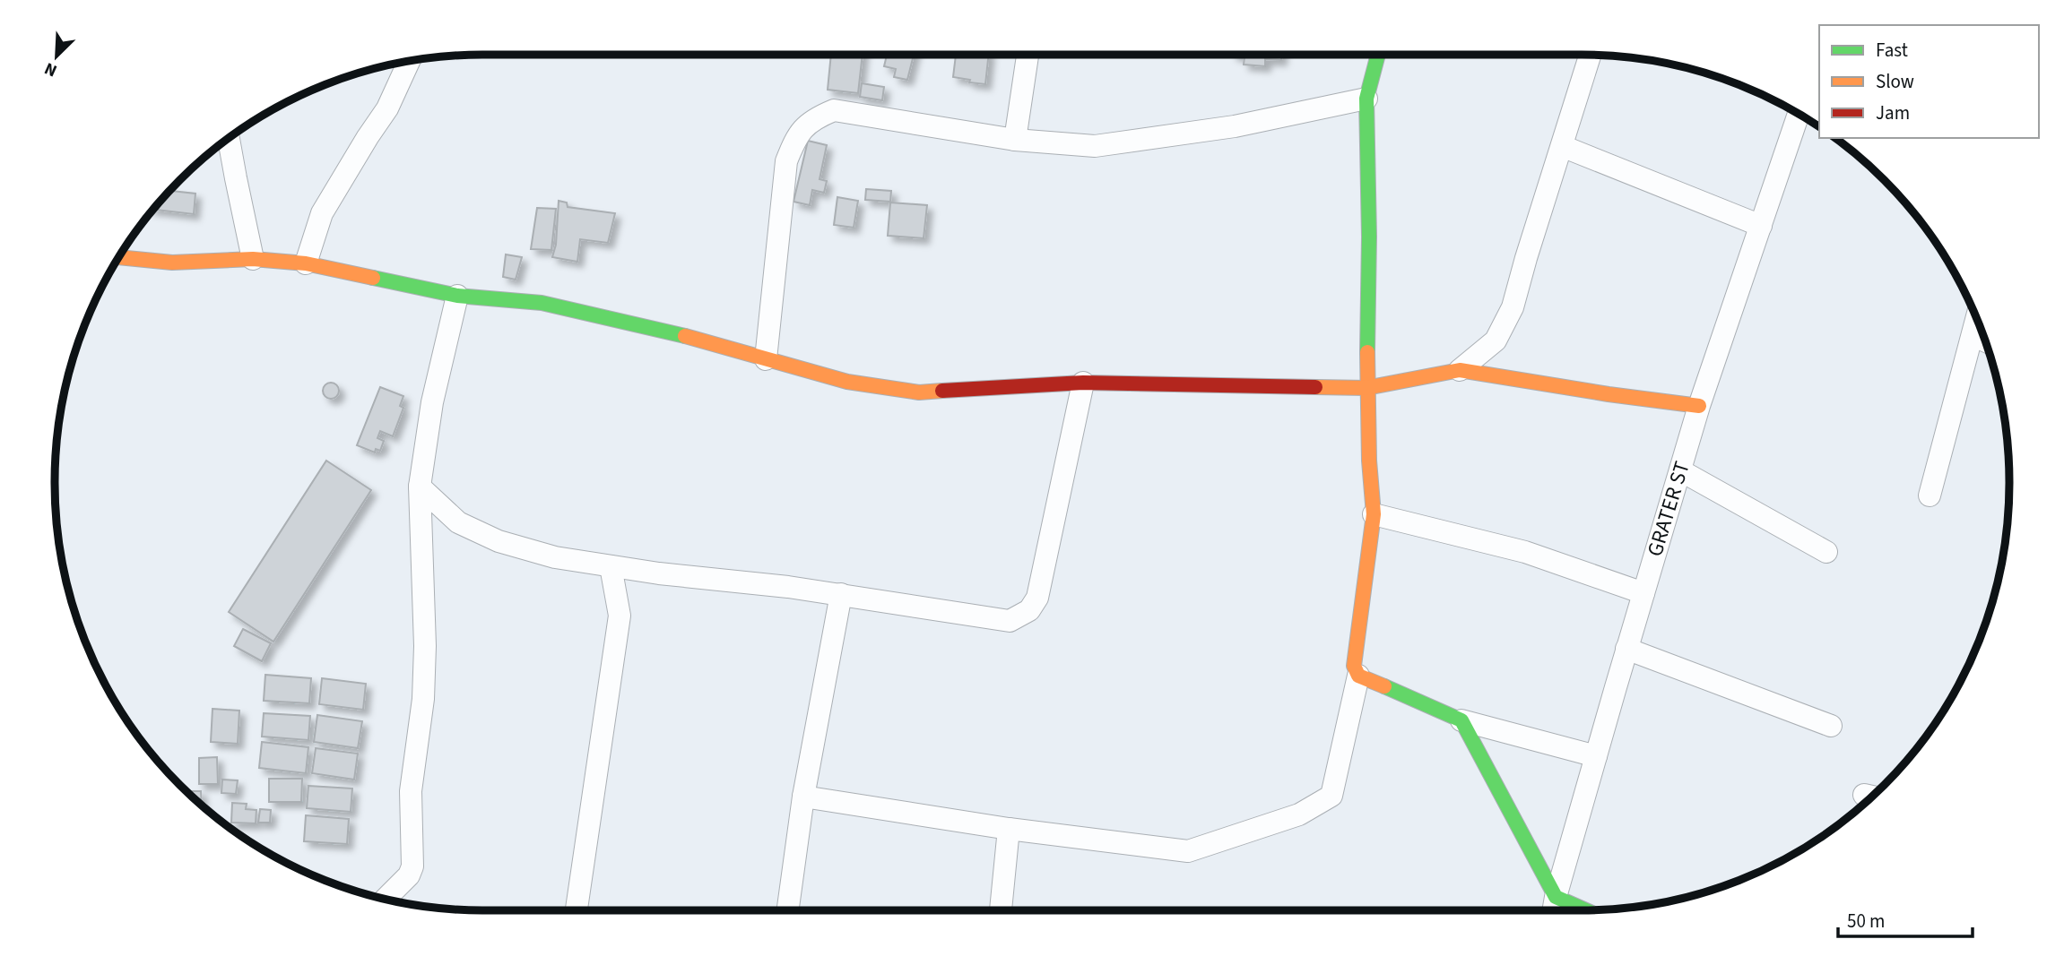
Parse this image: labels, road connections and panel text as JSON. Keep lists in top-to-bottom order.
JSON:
{
  "streets": {
    "street": ["GRATER ST"]
  },
  "legend": ["Fast", "Slow", "Jam"],
  "scale_bar": "50 m",
  "north": "bottom left"
}
